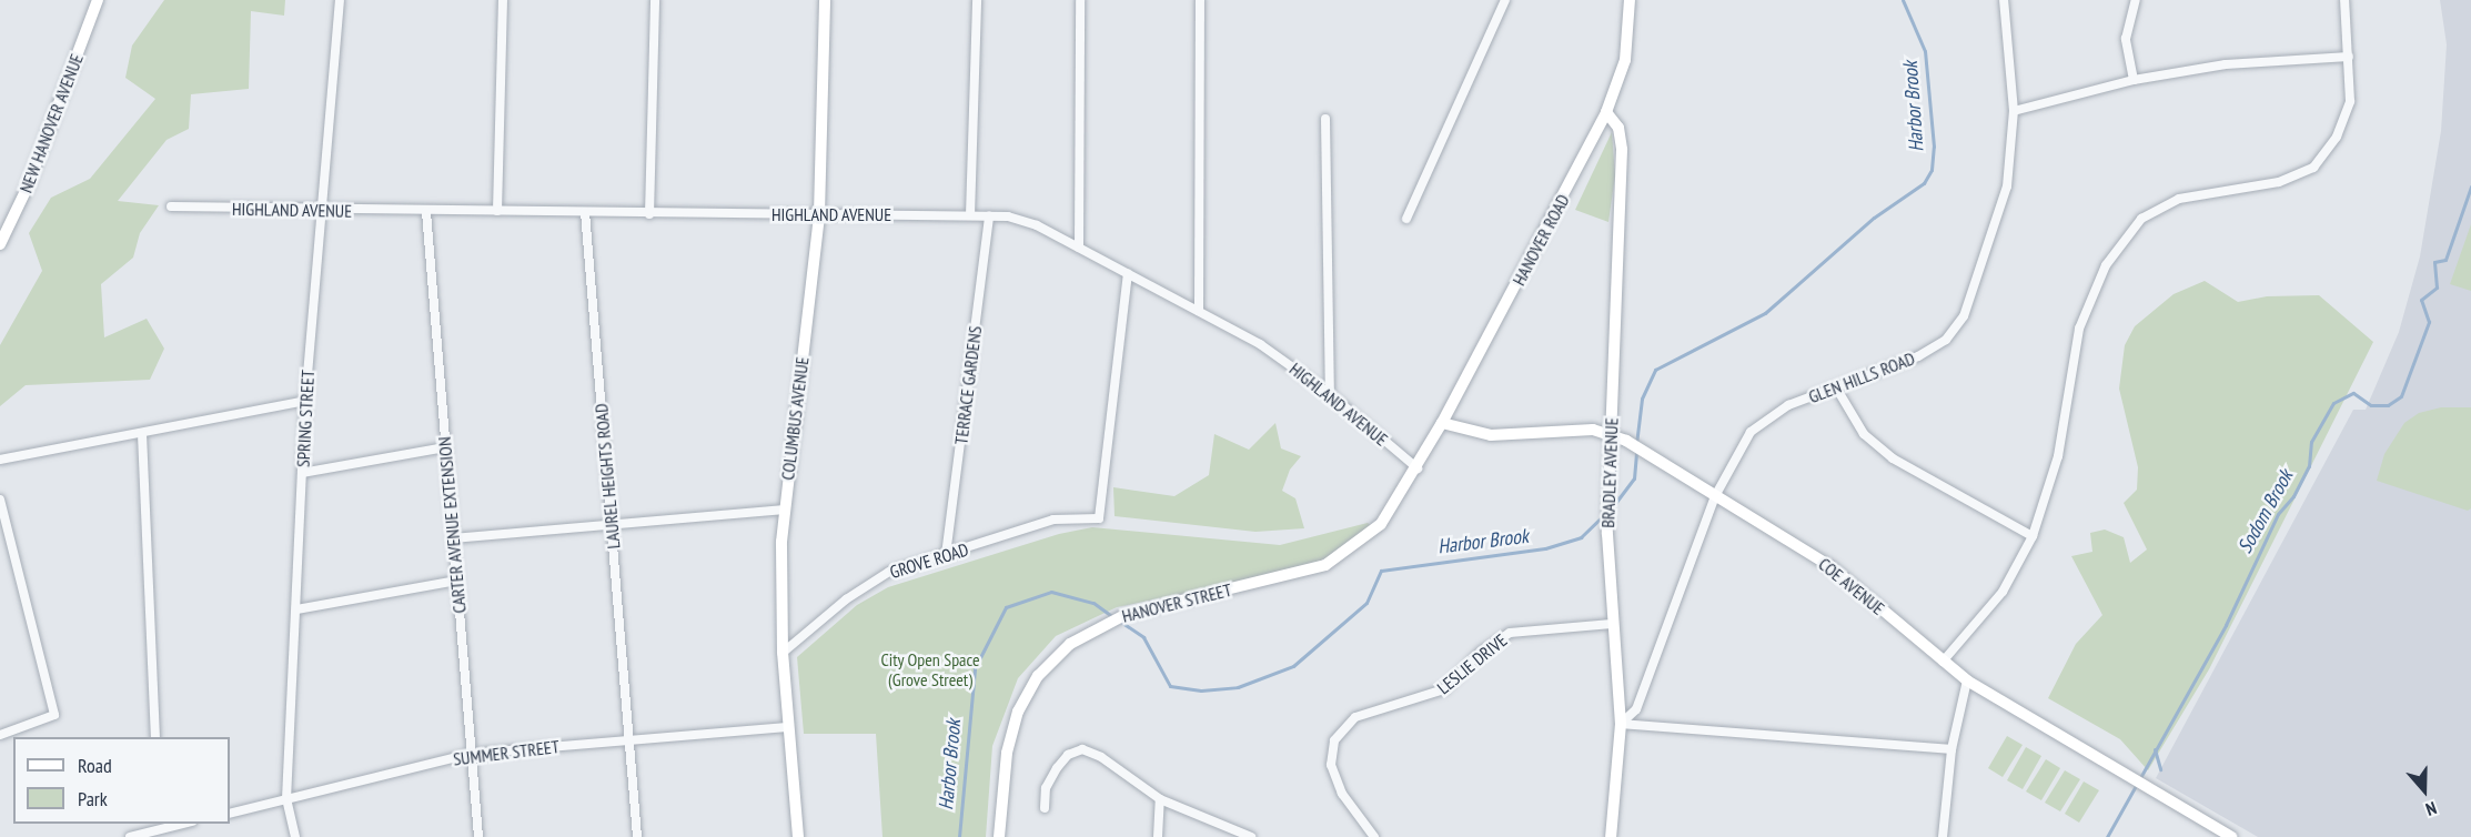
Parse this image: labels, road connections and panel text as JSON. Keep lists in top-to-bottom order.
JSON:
{
  "streets": {
    "street": [
      "NEW HANOVER AVENUE",
      "HIGHLAND AVENUE",
      "HANOVER ROAD",
      "GLEN HILLS ROAD",
      "TERRACE GARDENS",
      "SPRING STREET",
      "COLUMBUS AVENUE",
      "BRADLEY AVENUE",
      "LAUREL HEIGHTS ROAD",
      "CARTER AVENUE EXTENSION",
      "GROVE ROAD",
      "COE AVENUE",
      "HANOVER STREET",
      "LESLIE DRIVE",
      "SUMMER STREET"
    ]
  },
  "crossings": [
    ["HIGHLAND AVENUE", "HANOVER ROAD"],
    ["HIGHLAND AVENUE", "TERRACE GARDENS"],
    ["HIGHLAND AVENUE", "SPRING STREET"],
    ["HIGHLAND AVENUE", "COLUMBUS AVENUE"],
    ["HIGHLAND AVENUE", "LAUREL HEIGHTS ROAD"],
    ["HIGHLAND AVENUE", "CARTER AVENUE EXTENSION"],
    ["HIGHLAND AVENUE", "GROVE ROAD"],
    ["HIGHLAND AVENUE", "HANOVER STREET"],
    ["HANOVER ROAD", "BRADLEY AVENUE"],
    ["HANOVER ROAD", "COE AVENUE"],
    ["HANOVER ROAD", "HANOVER STREET"],
    ["GLEN HILLS ROAD", "BRADLEY AVENUE"],
    ["GLEN HILLS ROAD", "COE AVENUE"],
    ["TERRACE GARDENS", "GROVE ROAD"],
    ["SPRING STREET", "SUMMER STREET"],
    ["COLUMBUS AVENUE", "GROVE ROAD"],
    ["COLUMBUS AVENUE", "SUMMER STREET"],
    ["BRADLEY AVENUE", "COE AVENUE"],
    ["BRADLEY AVENUE", "LESLIE DRIVE"],
    ["LAUREL HEIGHTS ROAD", "SUMMER STREET"],
    ["CARTER AVENUE EXTENSION", "SUMMER STREET"]
  ],
  "water": ["Harbor Brook", "Sodom Brook"],
  "parks": ["City Open Space (Grove Street)"],
  "legend": ["Road", "Park"],
  "north": "bottom"
}
